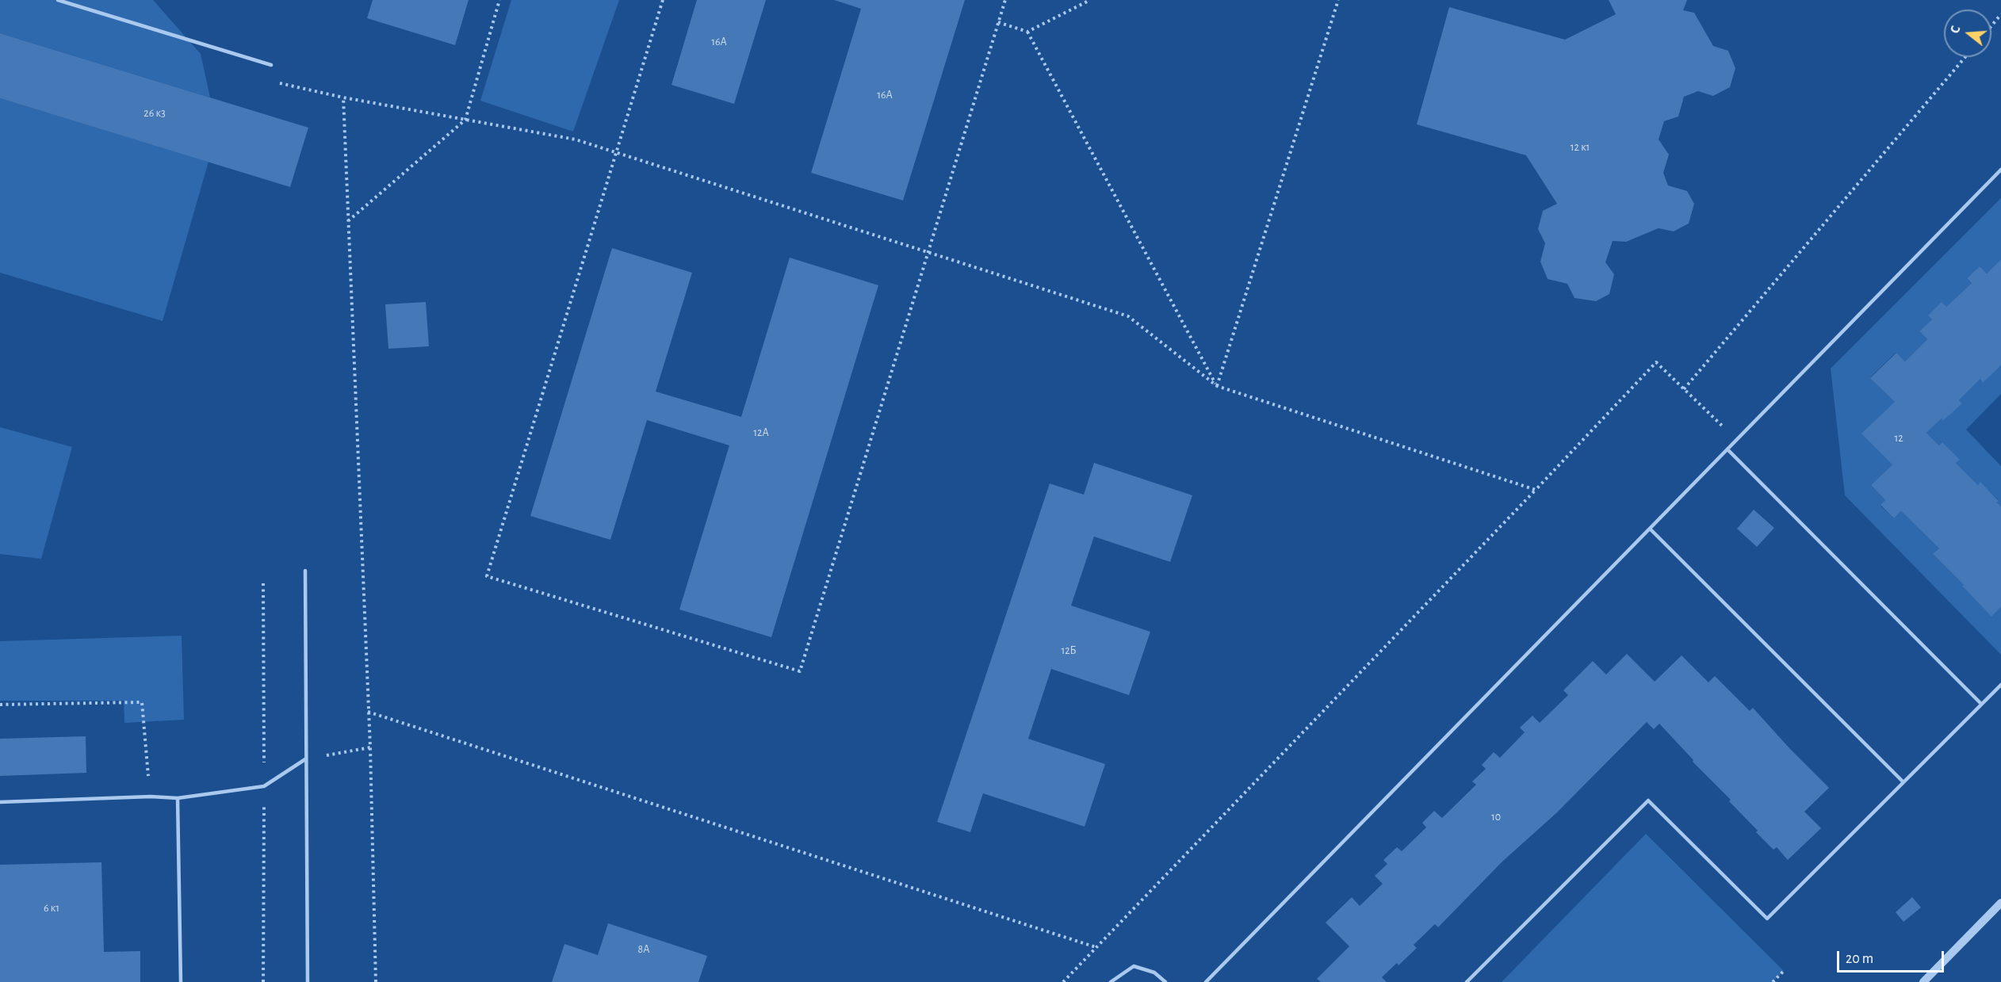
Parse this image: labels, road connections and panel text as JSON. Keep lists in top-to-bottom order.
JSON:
{
  "house_numbers": [
    "16А",
    "16А",
    "26 к3",
    "12 к1",
    "12А",
    "12",
    "12Б",
    "10",
    "6 к1",
    "8А"
  ],
  "scale_bar": "20 m",
  "north": "left"
}
